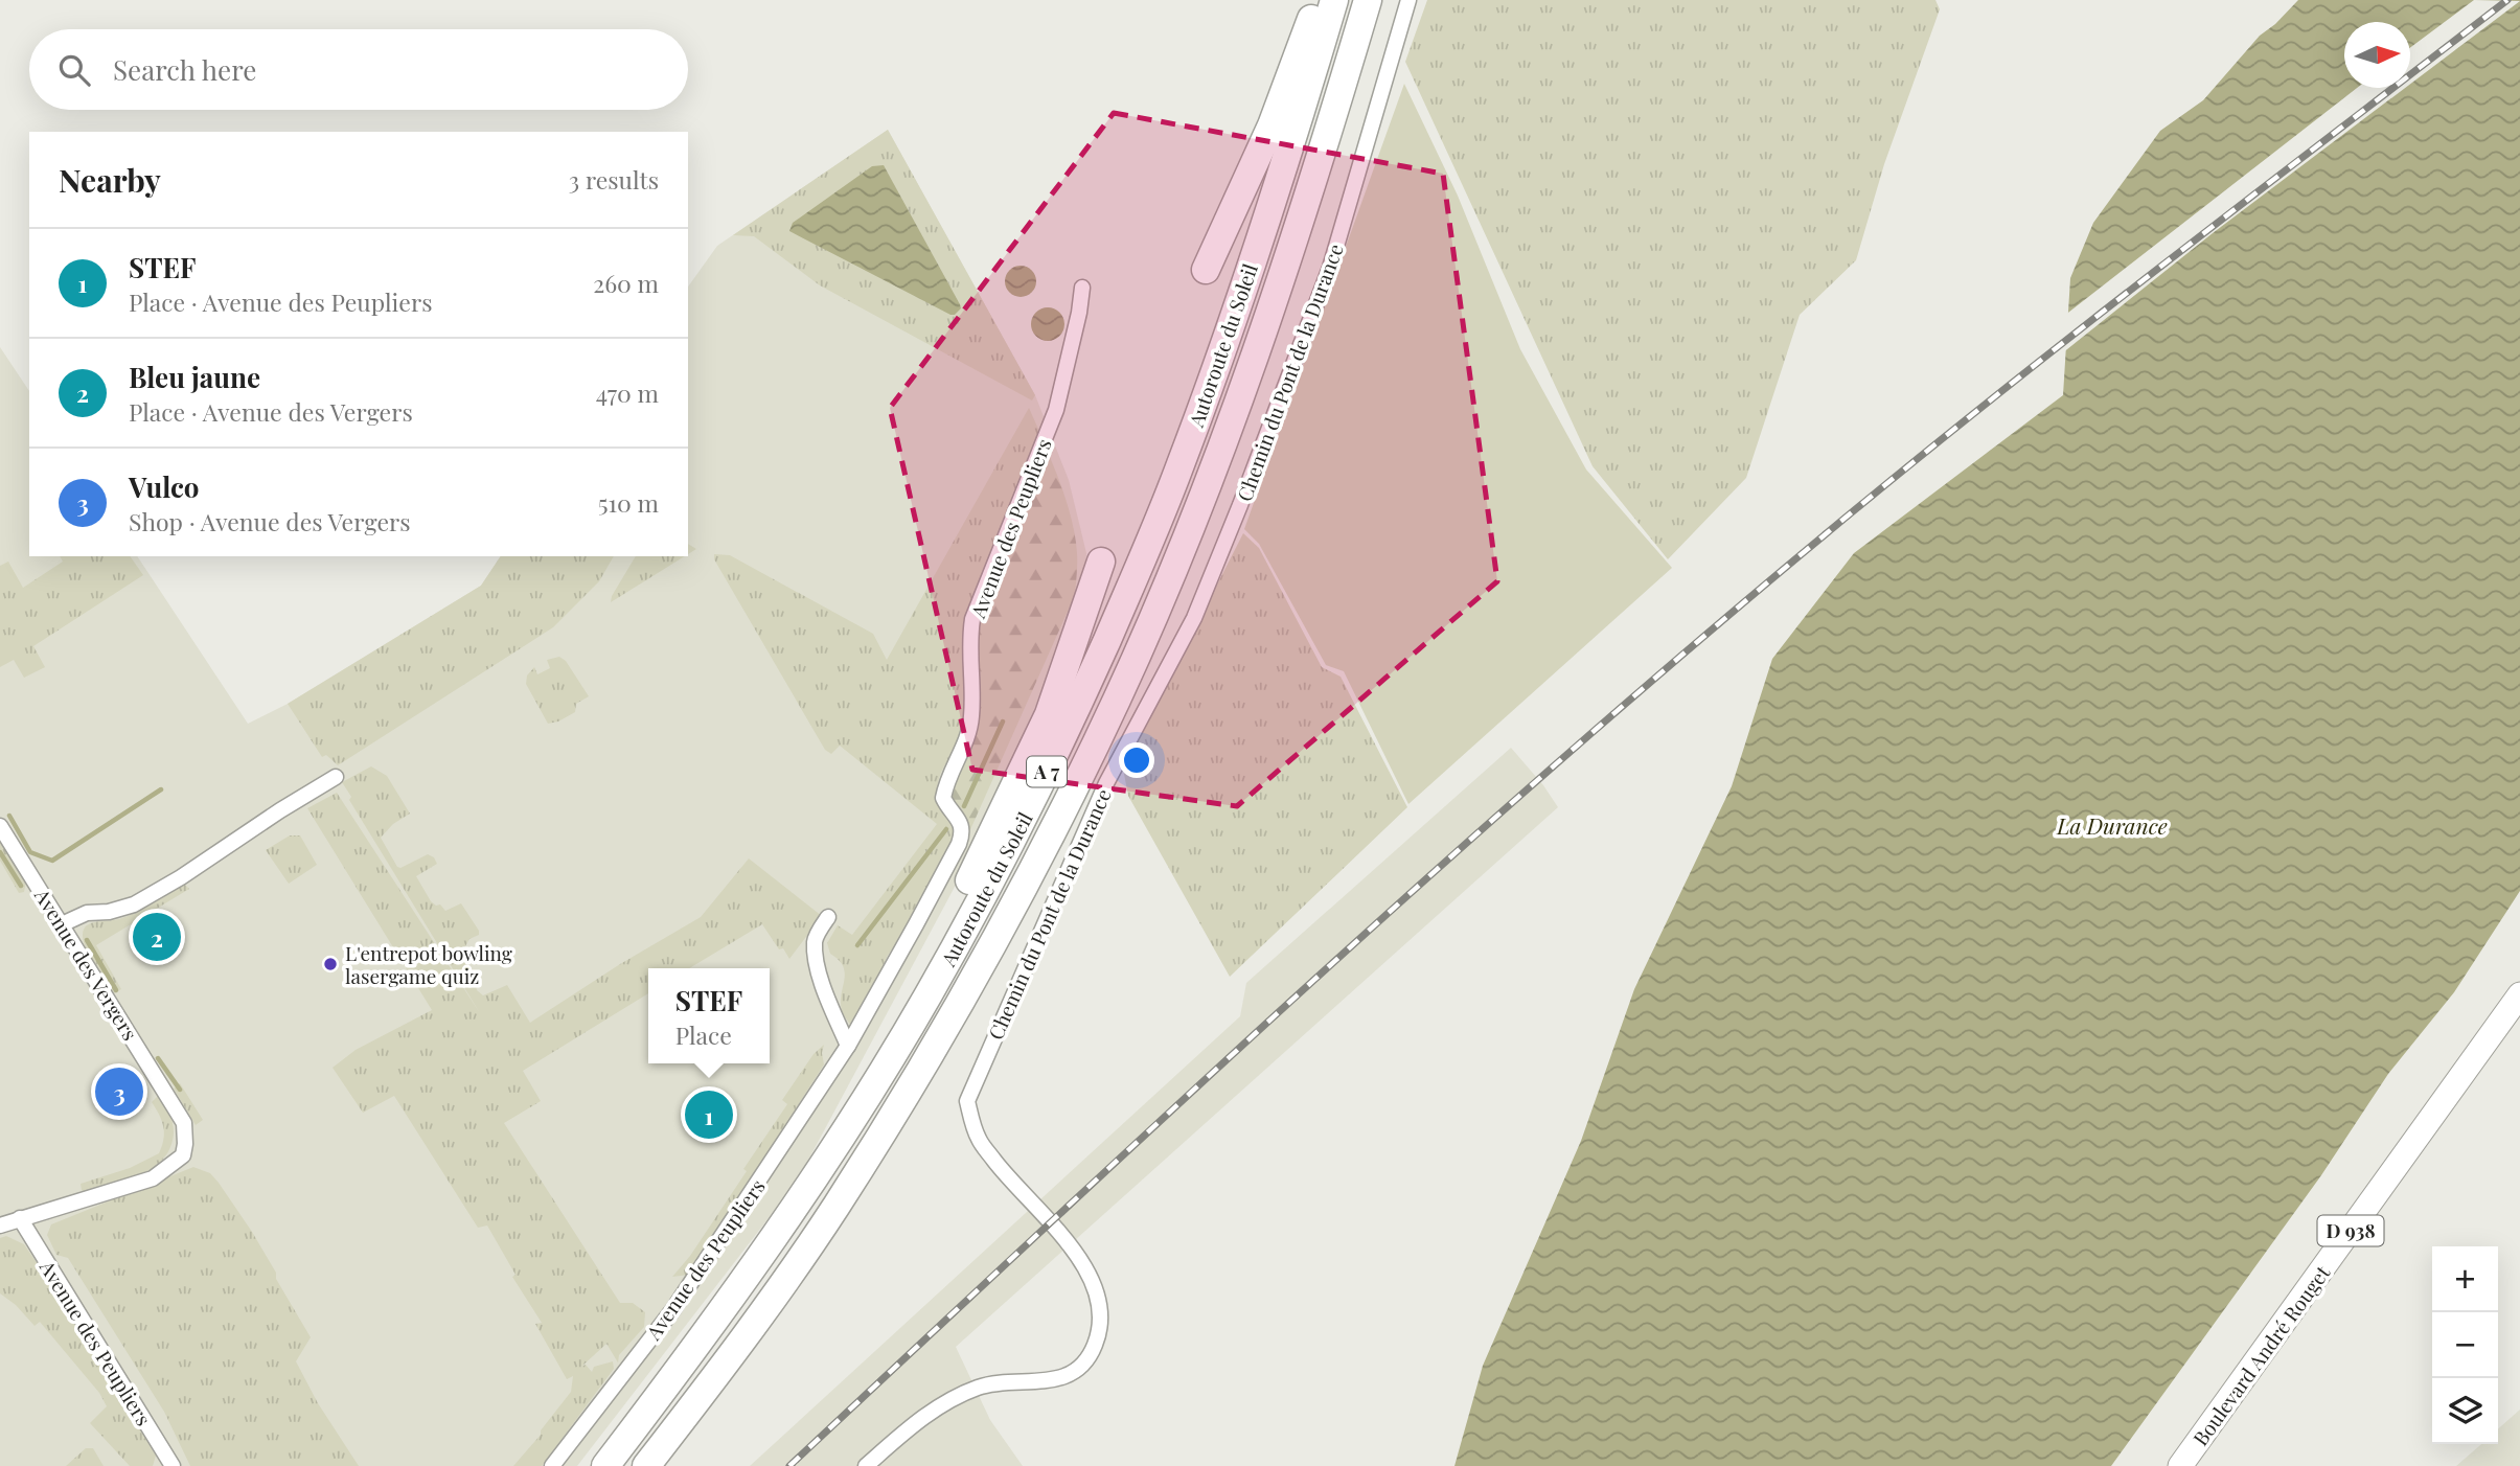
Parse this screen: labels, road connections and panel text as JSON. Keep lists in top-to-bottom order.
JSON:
{
  "streets": {
    "highway": ["Autoroute du Soleil", "A 7"],
    "main road": ["D 938", "Boulevard André Rouget"],
    "street": ["Chemin du Pont de la Durance", "Avenue des Peupliers", "Avenue des Vergers"]
  },
  "crossings": [
    ["Avenue des Peupliers", "Avenue des Vergers"]
  ],
  "water": ["La Durance"],
  "places": ["L'entrepot bowling lasergame quiz"],
  "north": "right",
  "page": {
    "search": "Search here",
    "heading": ["Nearby", "3 results"],
    "list": [
      {
        "mark": "1",
        "name": "STEF",
        "note": "Place · Avenue des Peupliers",
        "value": "260 m"
      },
      {
        "mark": "2",
        "name": "Bleu jaune",
        "note": "Place · Avenue des Vergers",
        "value": "470 m"
      },
      {
        "mark": "3",
        "name": "Vulco",
        "note": "Shop · Avenue des Vergers",
        "value": "510 m"
      }
    ],
    "pins": ["2", "3", "1"],
    "popup": ["STEF", "Place"],
    "map_buttons": ["+", "−"]
  }
}
